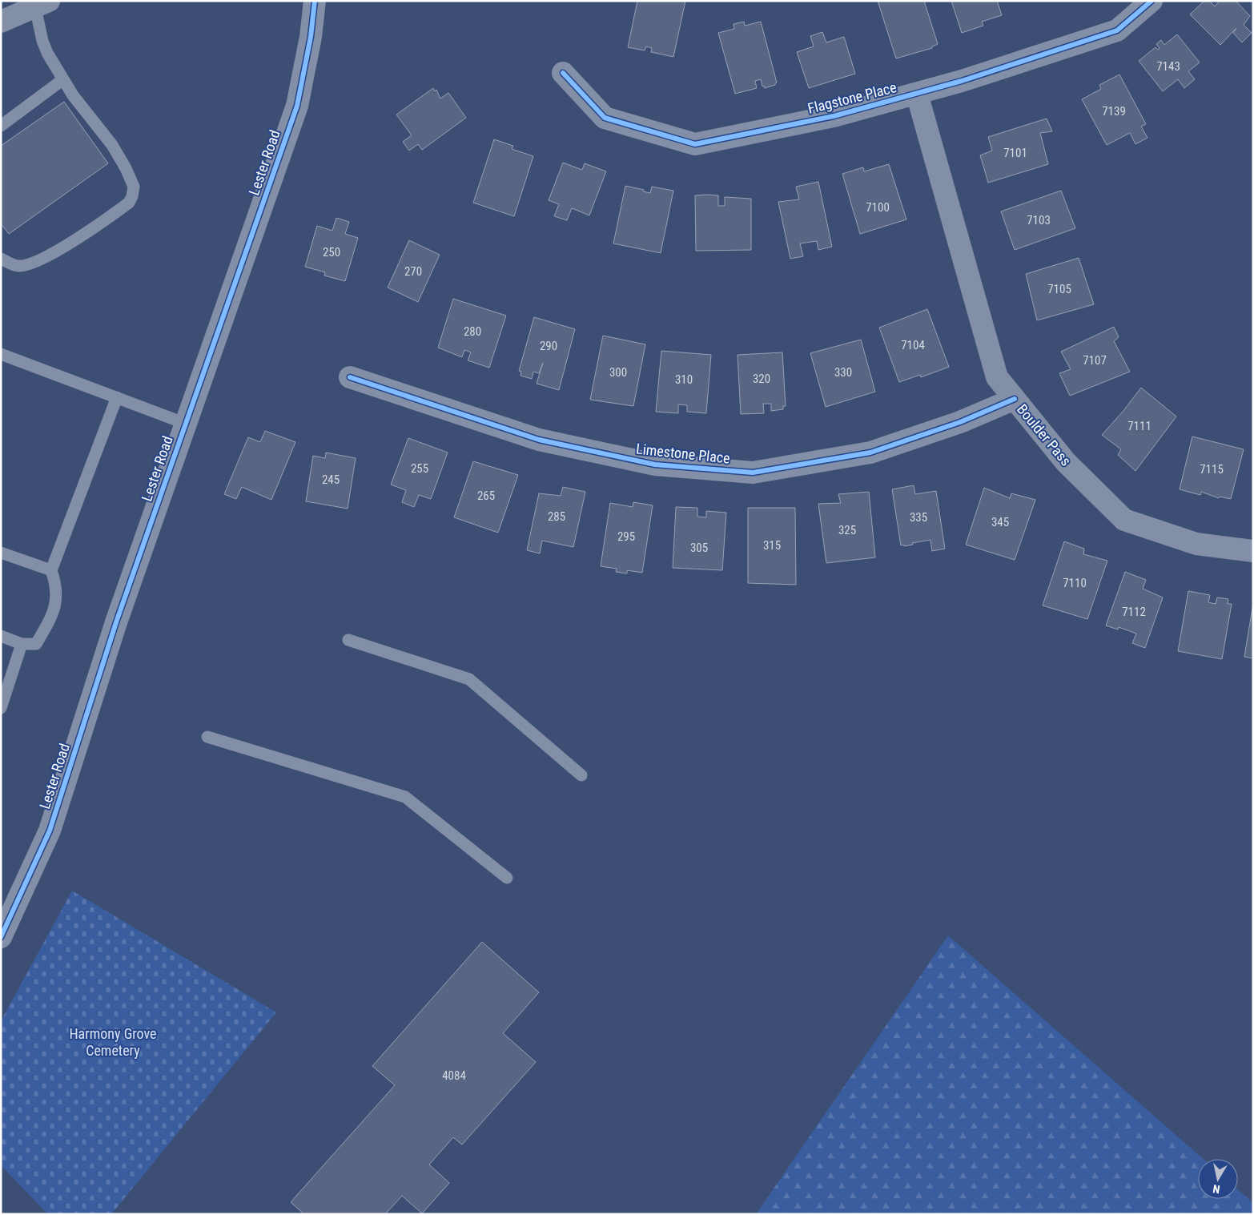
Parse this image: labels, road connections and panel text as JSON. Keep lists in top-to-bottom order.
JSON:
{
  "streets": {
    "street": [
      "Flagstone Place",
      "Lester Road",
      "Boulder Pass",
      "Limestone Place"
    ]
  },
  "crossings": [
    ["Flagstone Place", "Boulder Pass"],
    ["Boulder Pass", "Limestone Place"]
  ],
  "parks": ["Harmony Grove Cemetery"],
  "house_numbers": [
    "7143",
    "7139",
    "7101",
    "7100",
    "7103",
    "250",
    "270",
    "7105",
    "280",
    "7104",
    "290",
    "7107",
    "300",
    "330",
    "320",
    "310",
    "7111",
    "255",
    "7115",
    "245",
    "265",
    "285",
    "335",
    "345",
    "325",
    "295",
    "315",
    "305",
    "7110",
    "7112",
    "4084"
  ],
  "north": "bottom"
}
